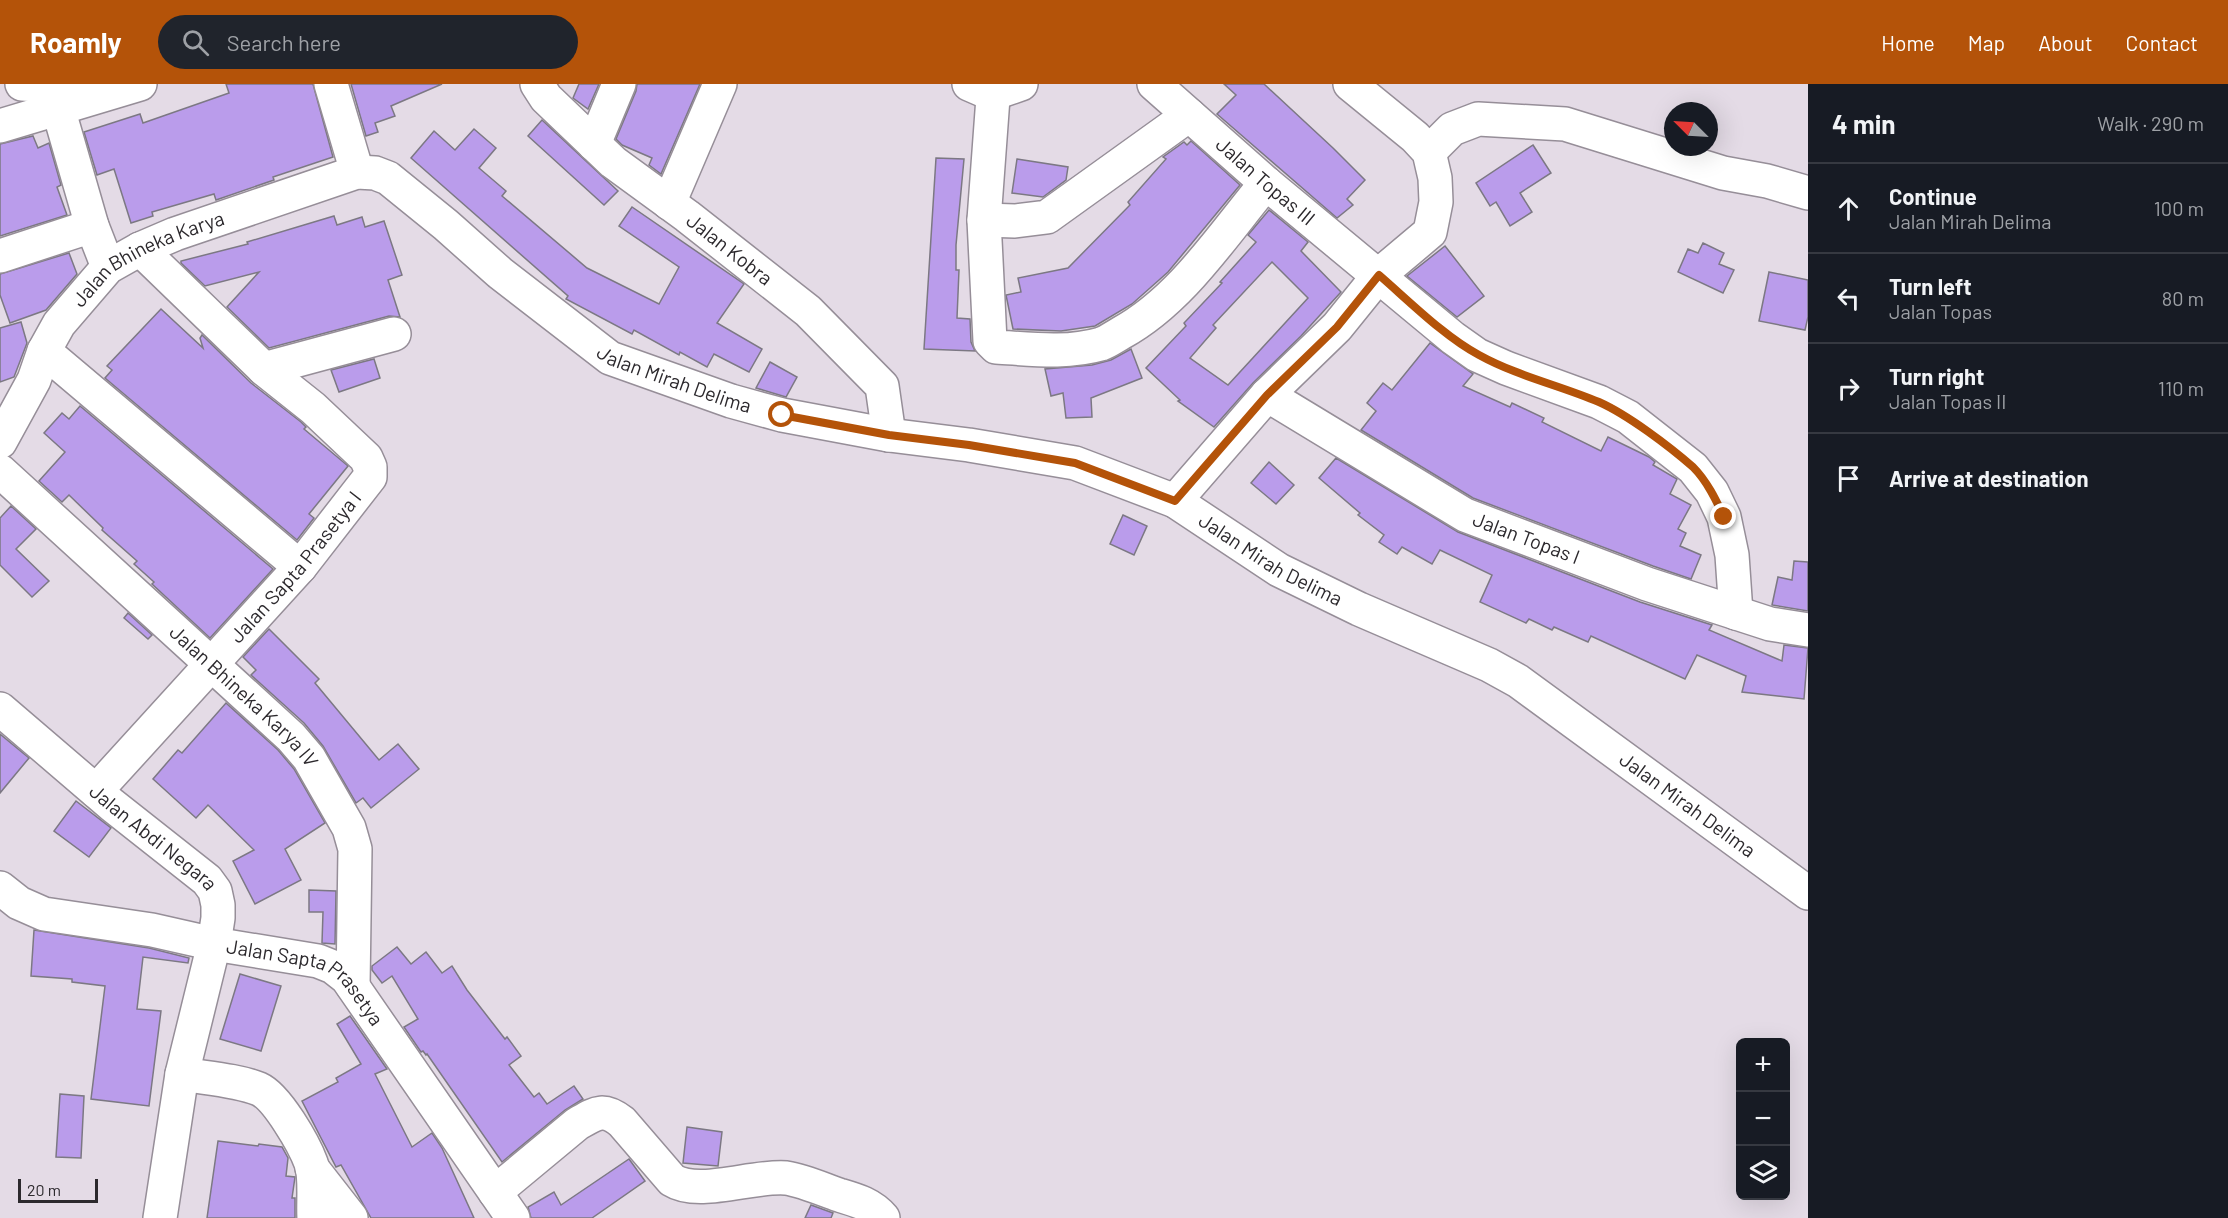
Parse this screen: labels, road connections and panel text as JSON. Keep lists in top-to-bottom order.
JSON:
{
  "streets": {
    "street": [
      "Jalan Topas III",
      "Jalan Kobra",
      "Jalan Bhineka Karya",
      "Jalan Mirah Delima",
      "Jalan Topas I",
      "Jalan Sapta Prasetya I",
      "Jalan Bhineka Karya IV",
      "Jalan Abdi Negara",
      "Jalan Sapta Prasetya"
    ]
  },
  "crossings": [
    ["Jalan Topas III", "Jalan Topas I"],
    ["Jalan Kobra", "Jalan Mirah Delima"],
    ["Jalan Bhineka Karya", "Jalan Mirah Delima"],
    ["Jalan Sapta Prasetya I", "Jalan Bhineka Karya IV"],
    ["Jalan Sapta Prasetya I", "Jalan Abdi Negara"],
    ["Jalan Bhineka Karya IV", "Jalan Sapta Prasetya"],
    ["Jalan Abdi Negara", "Jalan Sapta Prasetya"]
  ],
  "scale_bar": "20 m",
  "north": "top left",
  "page": {
    "header": "Roamly",
    "search": "Search here",
    "nav": [
      "Home",
      "Map",
      "About",
      "Contact"
    ],
    "heading": ["4 min", "Walk · 290 m"],
    "list": [
      ["Continue", "Jalan Mirah Delima", "100 m"],
      ["Turn left", "Jalan Topas", "80 m"],
      ["Turn right", "Jalan Topas II", "110 m"],
      "Arrive at destination"
    ],
    "map_buttons": ["+", "−"],
    "scale": "20 m"
  }
}
